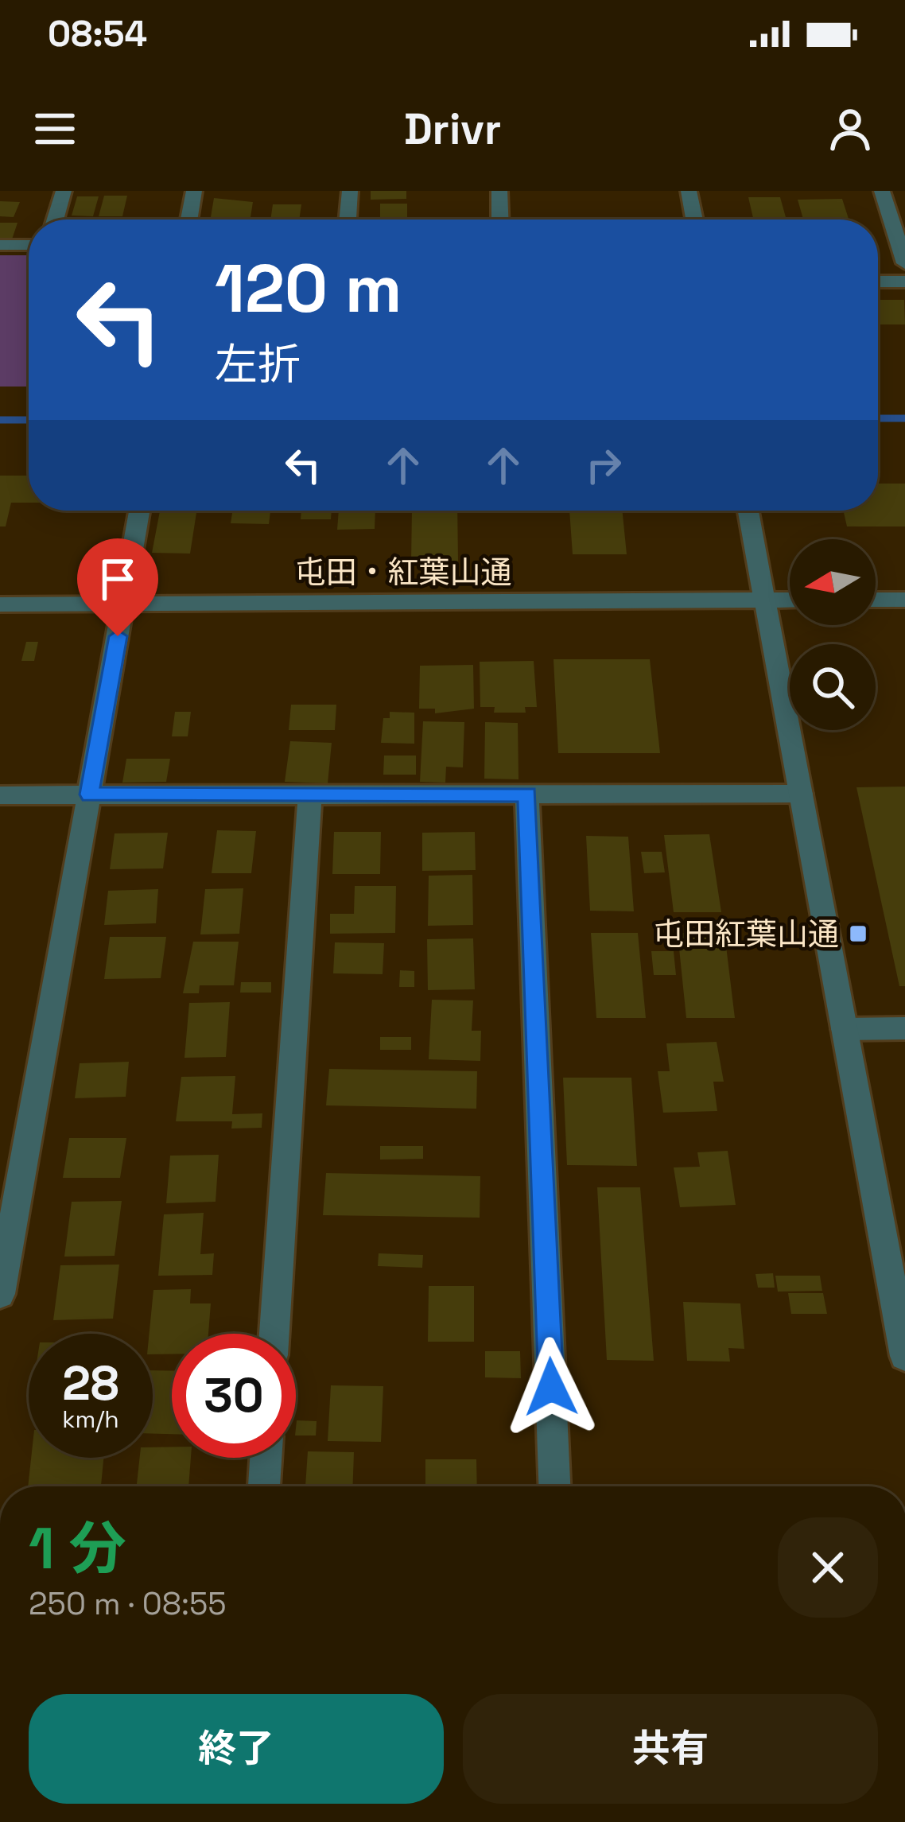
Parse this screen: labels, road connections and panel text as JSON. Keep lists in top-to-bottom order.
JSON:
{
  "streets": {
    "street": ["屯田・紅葉山通"]
  },
  "places": {
    "transit": ["屯田紅葉山通"]
  },
  "north": "left",
  "page": {
    "status": "08:54",
    "header": "Drivr",
    "turn": ["120 m", "左折"],
    "speed": "28 km/h",
    "limit": "30",
    "heading": ["1 分", "250 m · 08:55"],
    "buttons": ["終了", "共有"]
  }
}
